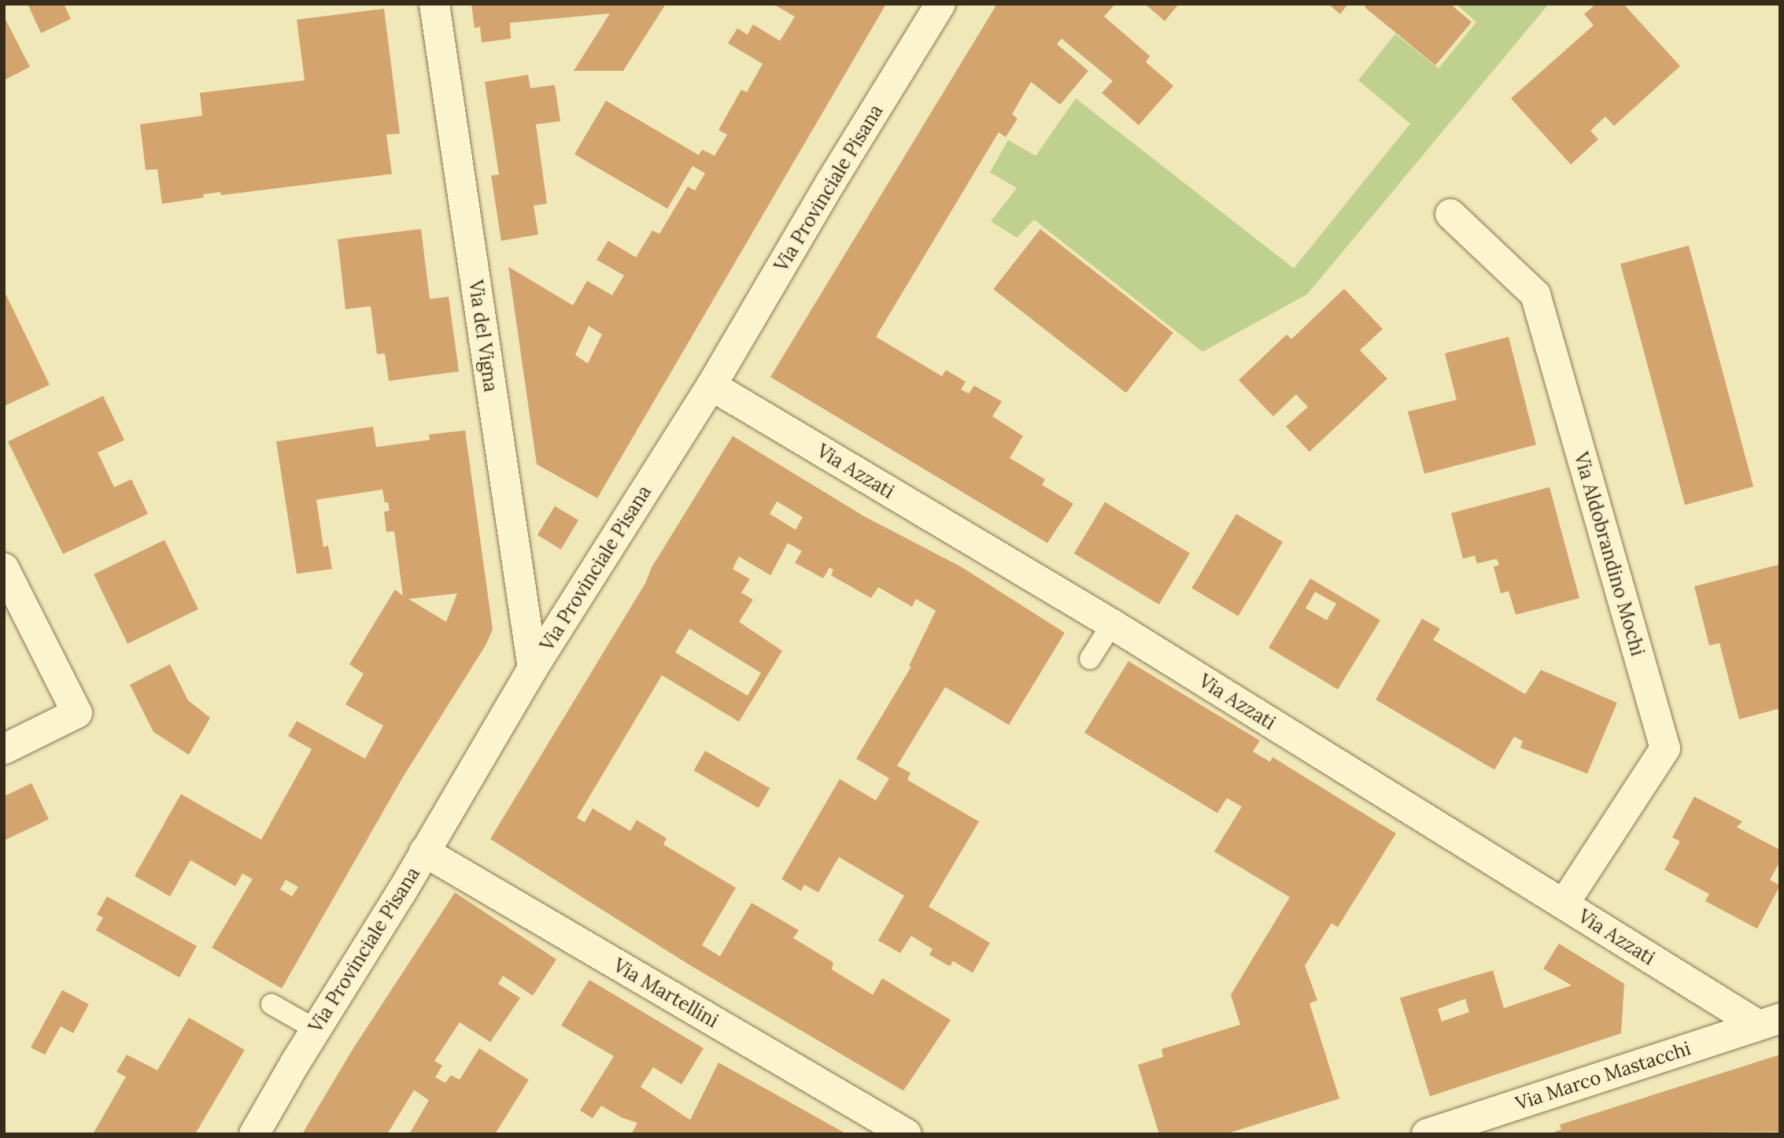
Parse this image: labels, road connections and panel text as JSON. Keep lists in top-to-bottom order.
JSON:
{
  "streets": {
    "street": [
      "Via Provinciale Pisana",
      "Via del Vigna",
      "Via Azzati",
      "Via Aldobrandino Mochi",
      "Via Martellini",
      "Via Marco Mastacchi"
    ]
  },
  "crossings": [
    ["Via Provinciale Pisana", "Via del Vigna"],
    ["Via Provinciale Pisana", "Via Azzati"],
    ["Via Provinciale Pisana", "Via Martellini"],
    ["Via Azzati", "Via Aldobrandino Mochi"],
    ["Via Azzati", "Via Marco Mastacchi"]
  ]
}
